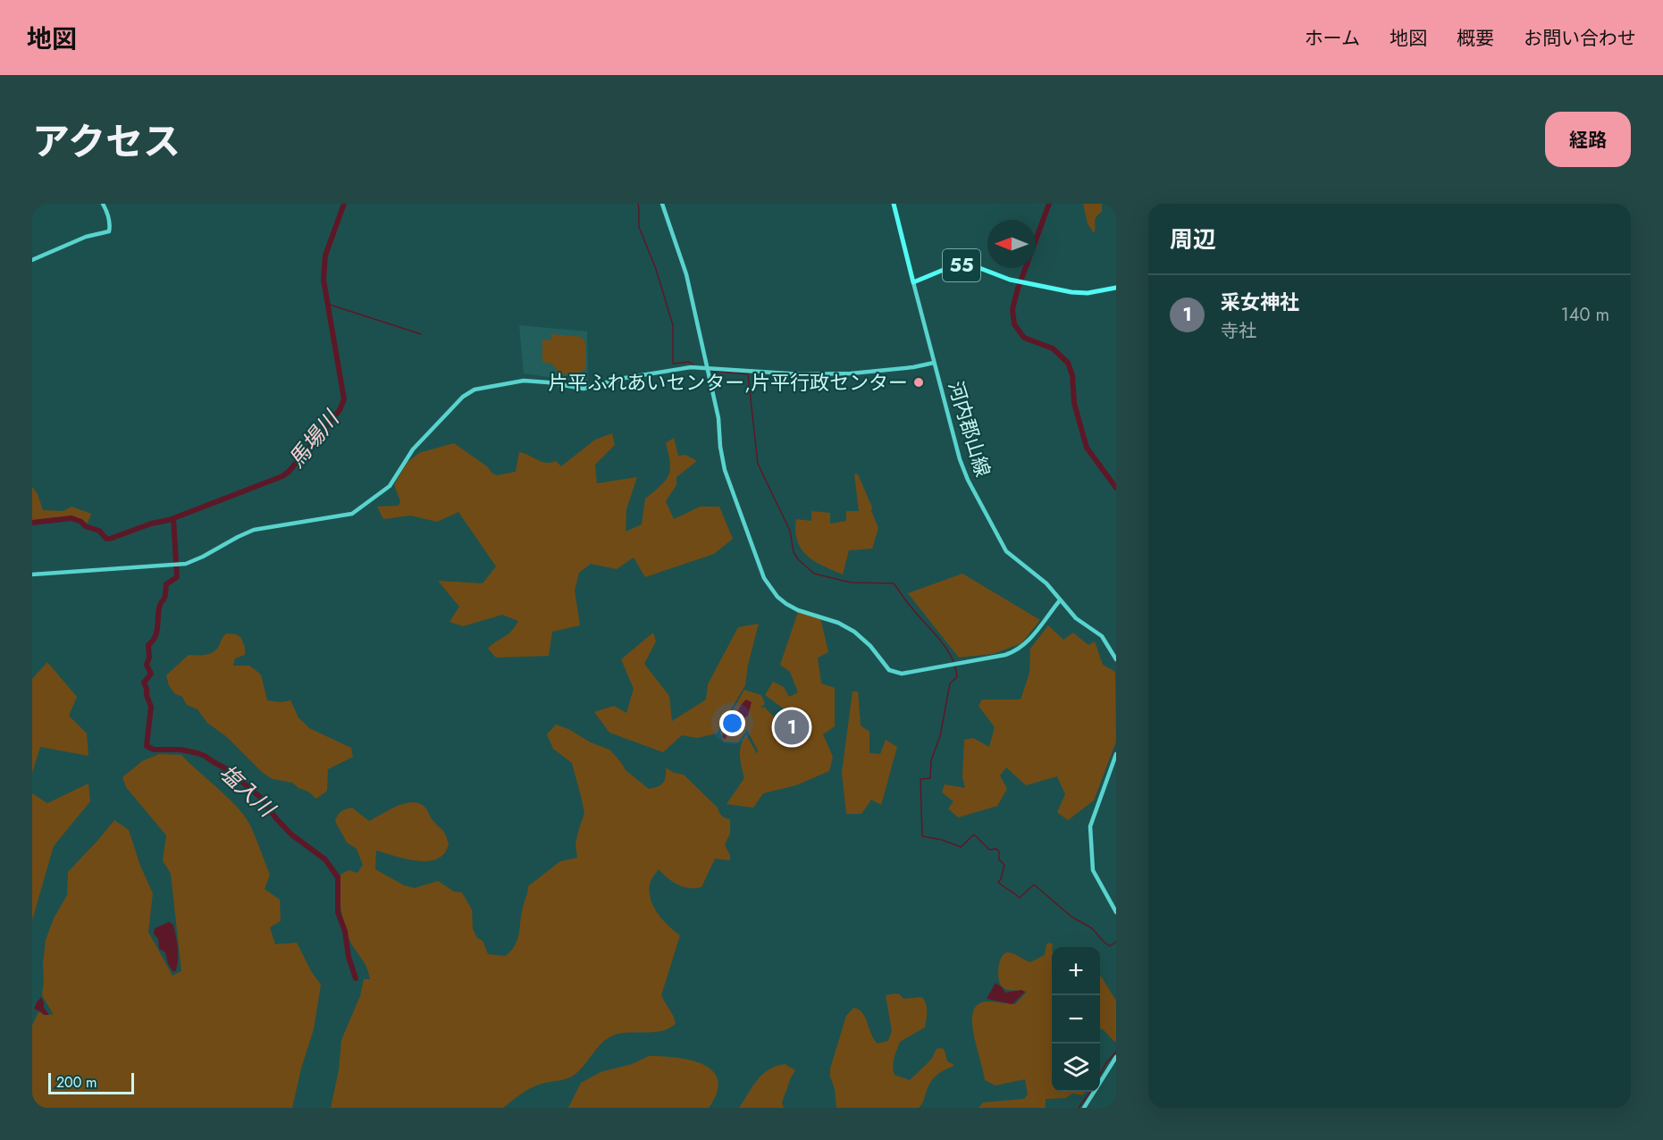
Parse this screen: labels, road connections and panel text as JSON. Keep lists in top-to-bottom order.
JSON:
{
  "streets": {
    "main road": ["55"],
    "street": ["河内郡山線"]
  },
  "crossings": [
    ["55", "河内郡山線"]
  ],
  "water": ["馬場川", "塩入川"],
  "places": ["片平ふれあいセンター,片平行政センター"],
  "scale_bar": "200 m",
  "north": "left",
  "page": {
    "header": "地図",
    "nav": [
      "ホーム",
      "地図",
      "概要",
      "お問い合わせ"
    ],
    "title": "アクセス",
    "buttons": "経路",
    "heading": "周辺",
    "list": [
      {
        "mark": "1",
        "name": "采女神社",
        "note": "寺社",
        "value": "140 m"
      }
    ],
    "pins": "1",
    "map_buttons": ["+", "−"],
    "scale": "200 m"
  }
}
